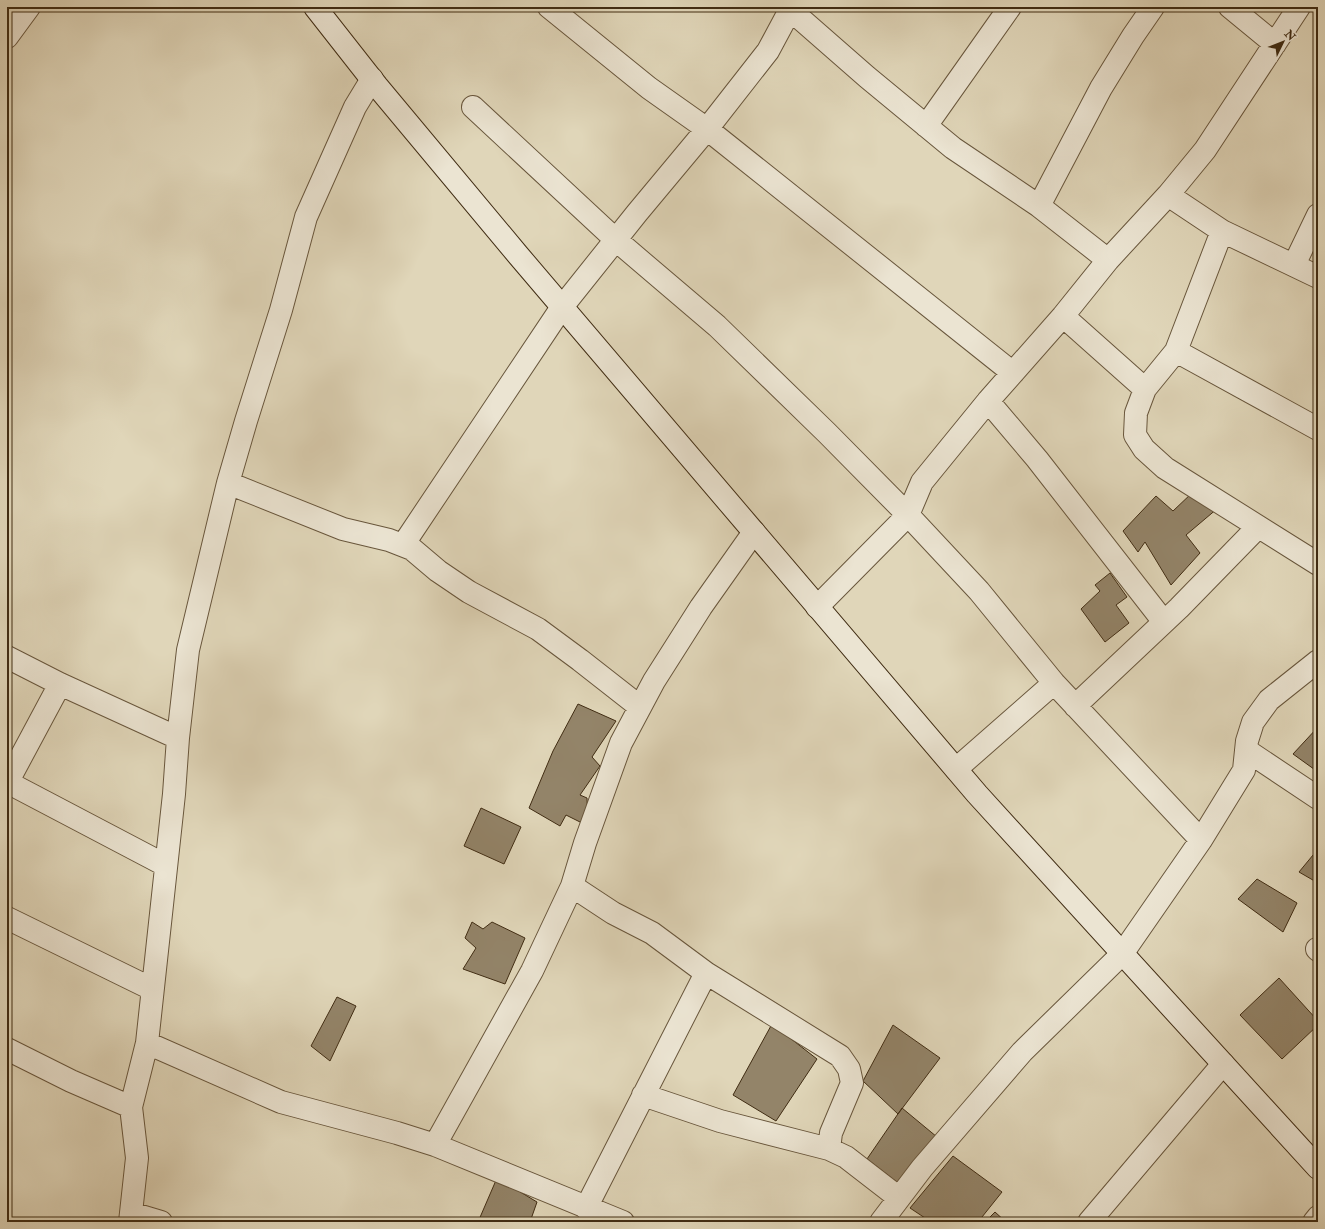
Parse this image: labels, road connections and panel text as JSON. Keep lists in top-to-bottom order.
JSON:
{
  "north": "top right"
}
